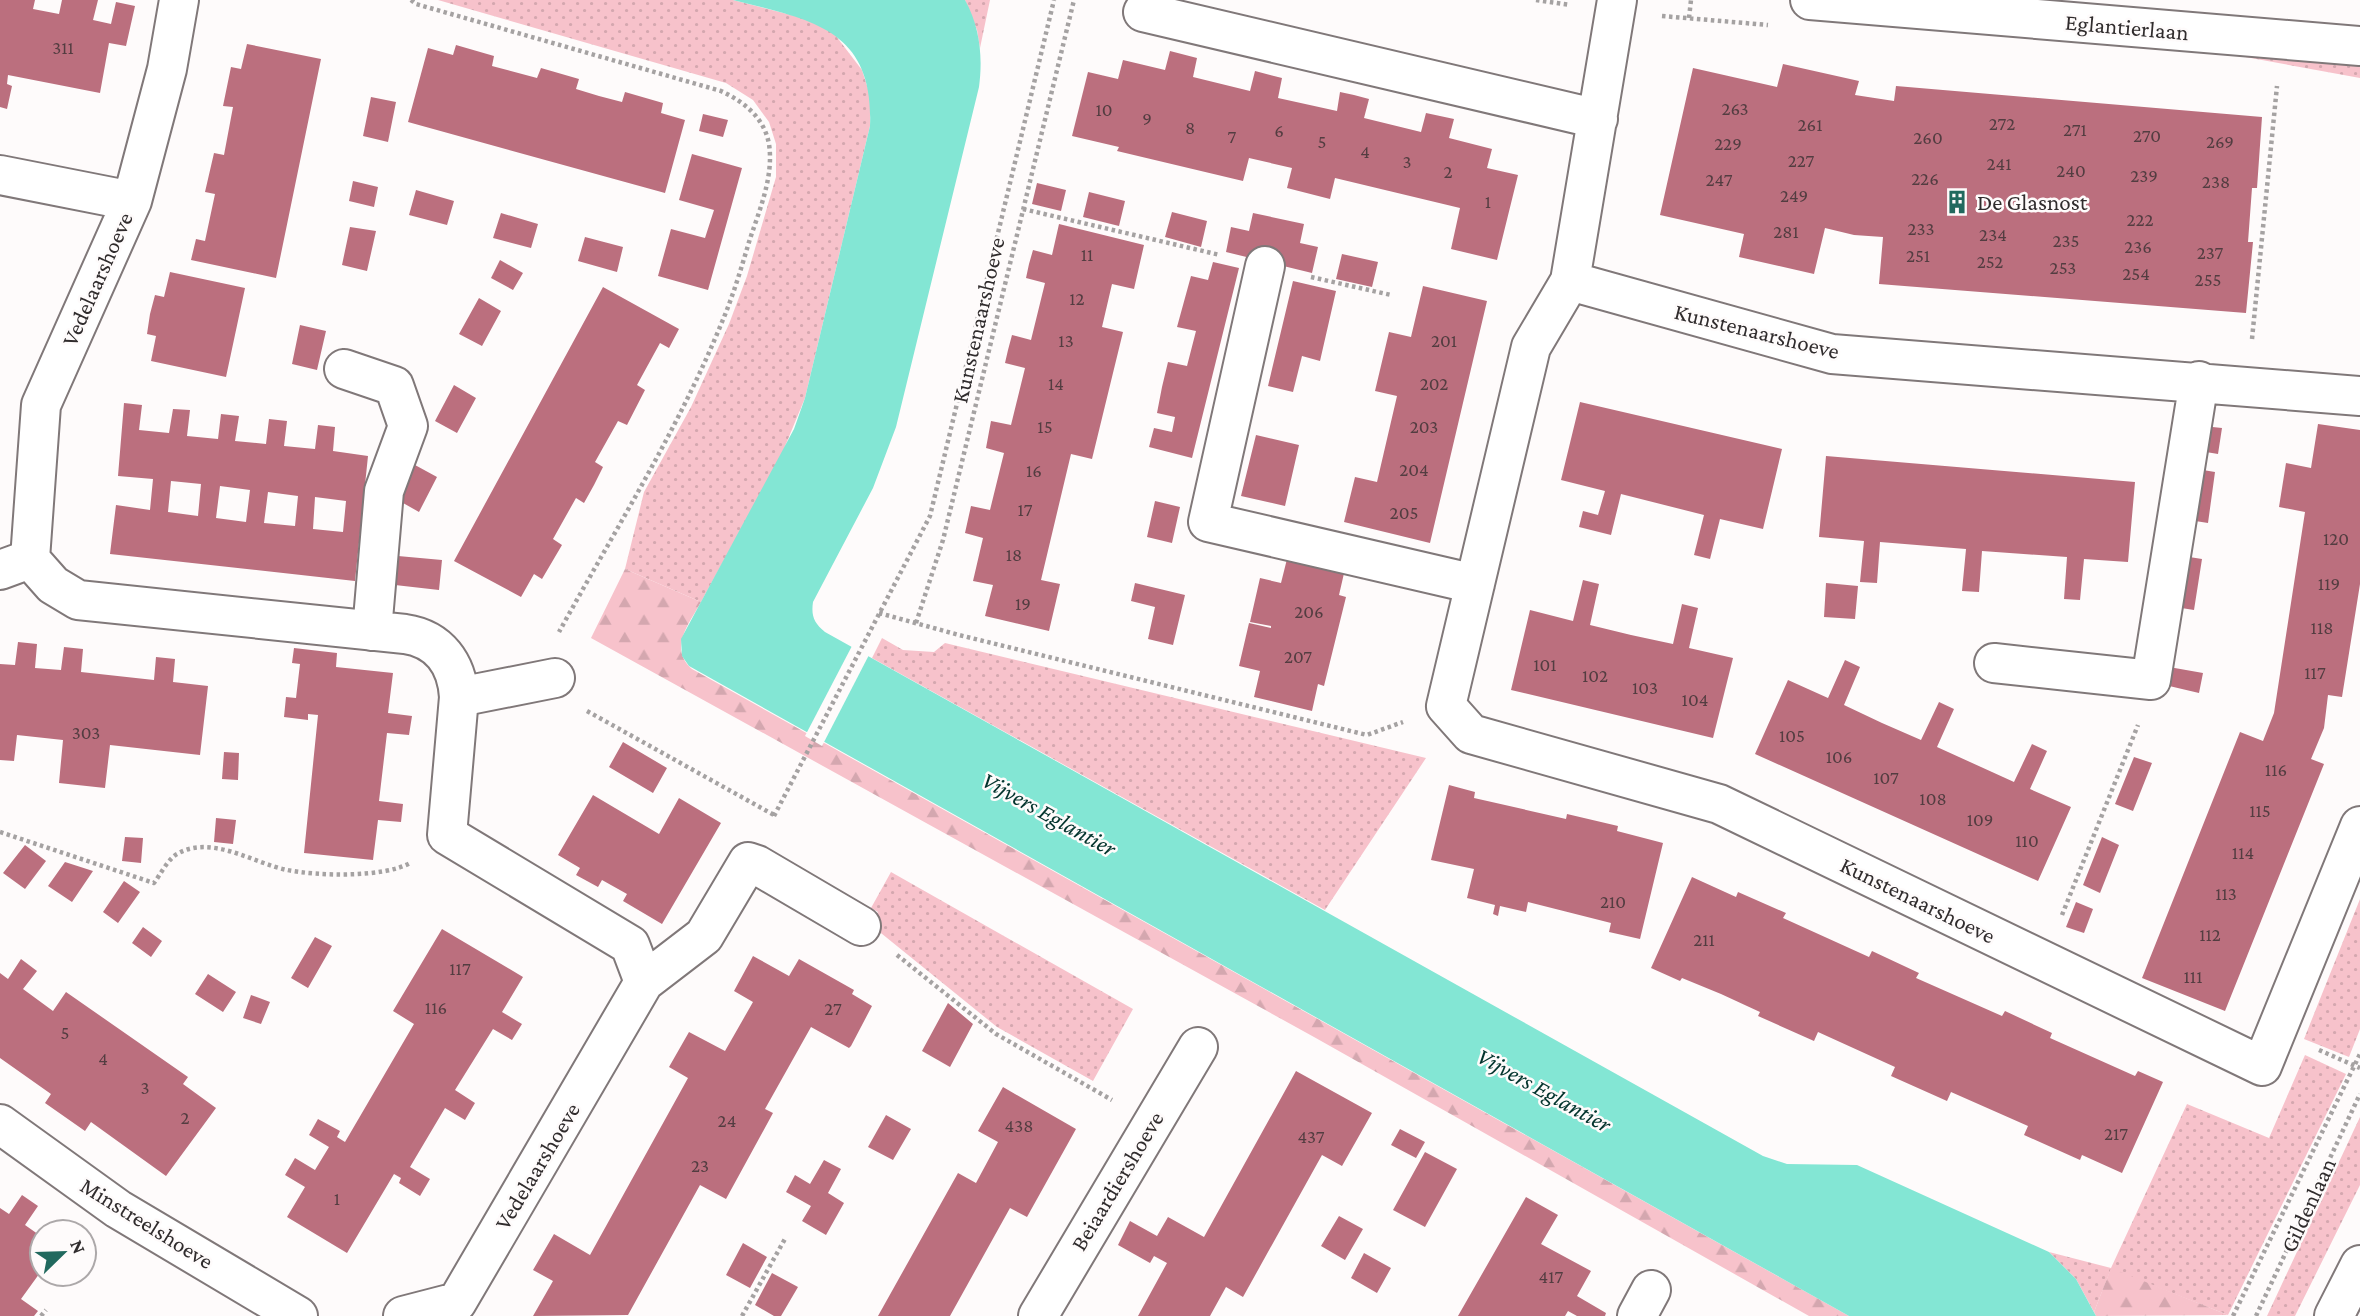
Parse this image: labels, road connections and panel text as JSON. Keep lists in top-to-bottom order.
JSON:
{
  "streets": {
    "street": [
      "Eglantierlaan",
      "Vedelaarshoeve",
      "Kunstenaarshoeve",
      "Beiaardiershoeve",
      "Minstreelshoeve"
    ],
    "path": ["Gildenlaan"]
  },
  "water": ["Vijvers Eglantier"],
  "places": {
    "building": ["De Glasnost"]
  },
  "house_numbers": [
    "311",
    "263",
    "10",
    "9",
    "272",
    "261",
    "8",
    "271",
    "6",
    "270",
    "7",
    "260",
    "5",
    "269",
    "229",
    "4",
    "227",
    "3",
    "241",
    "240",
    "2",
    "239",
    "226",
    "247",
    "238",
    "249",
    "1",
    "222",
    "233",
    "281",
    "234",
    "235",
    "236",
    "237",
    "11",
    "251",
    "252",
    "253",
    "254",
    "255",
    "12",
    "13",
    "201",
    "14",
    "202",
    "15",
    "203",
    "204",
    "16",
    "17",
    "205",
    "120",
    "18",
    "119",
    "19",
    "206",
    "118",
    "207",
    "101",
    "117",
    "102",
    "103",
    "104",
    "303",
    "105",
    "106",
    "116",
    "107",
    "108",
    "115",
    "109",
    "110",
    "114",
    "113",
    "210",
    "112",
    "211",
    "117",
    "111",
    "116",
    "27",
    "5",
    "4",
    "3",
    "2",
    "24",
    "438",
    "217",
    "437",
    "23",
    "1",
    "417"
  ],
  "north": "top right"
}
